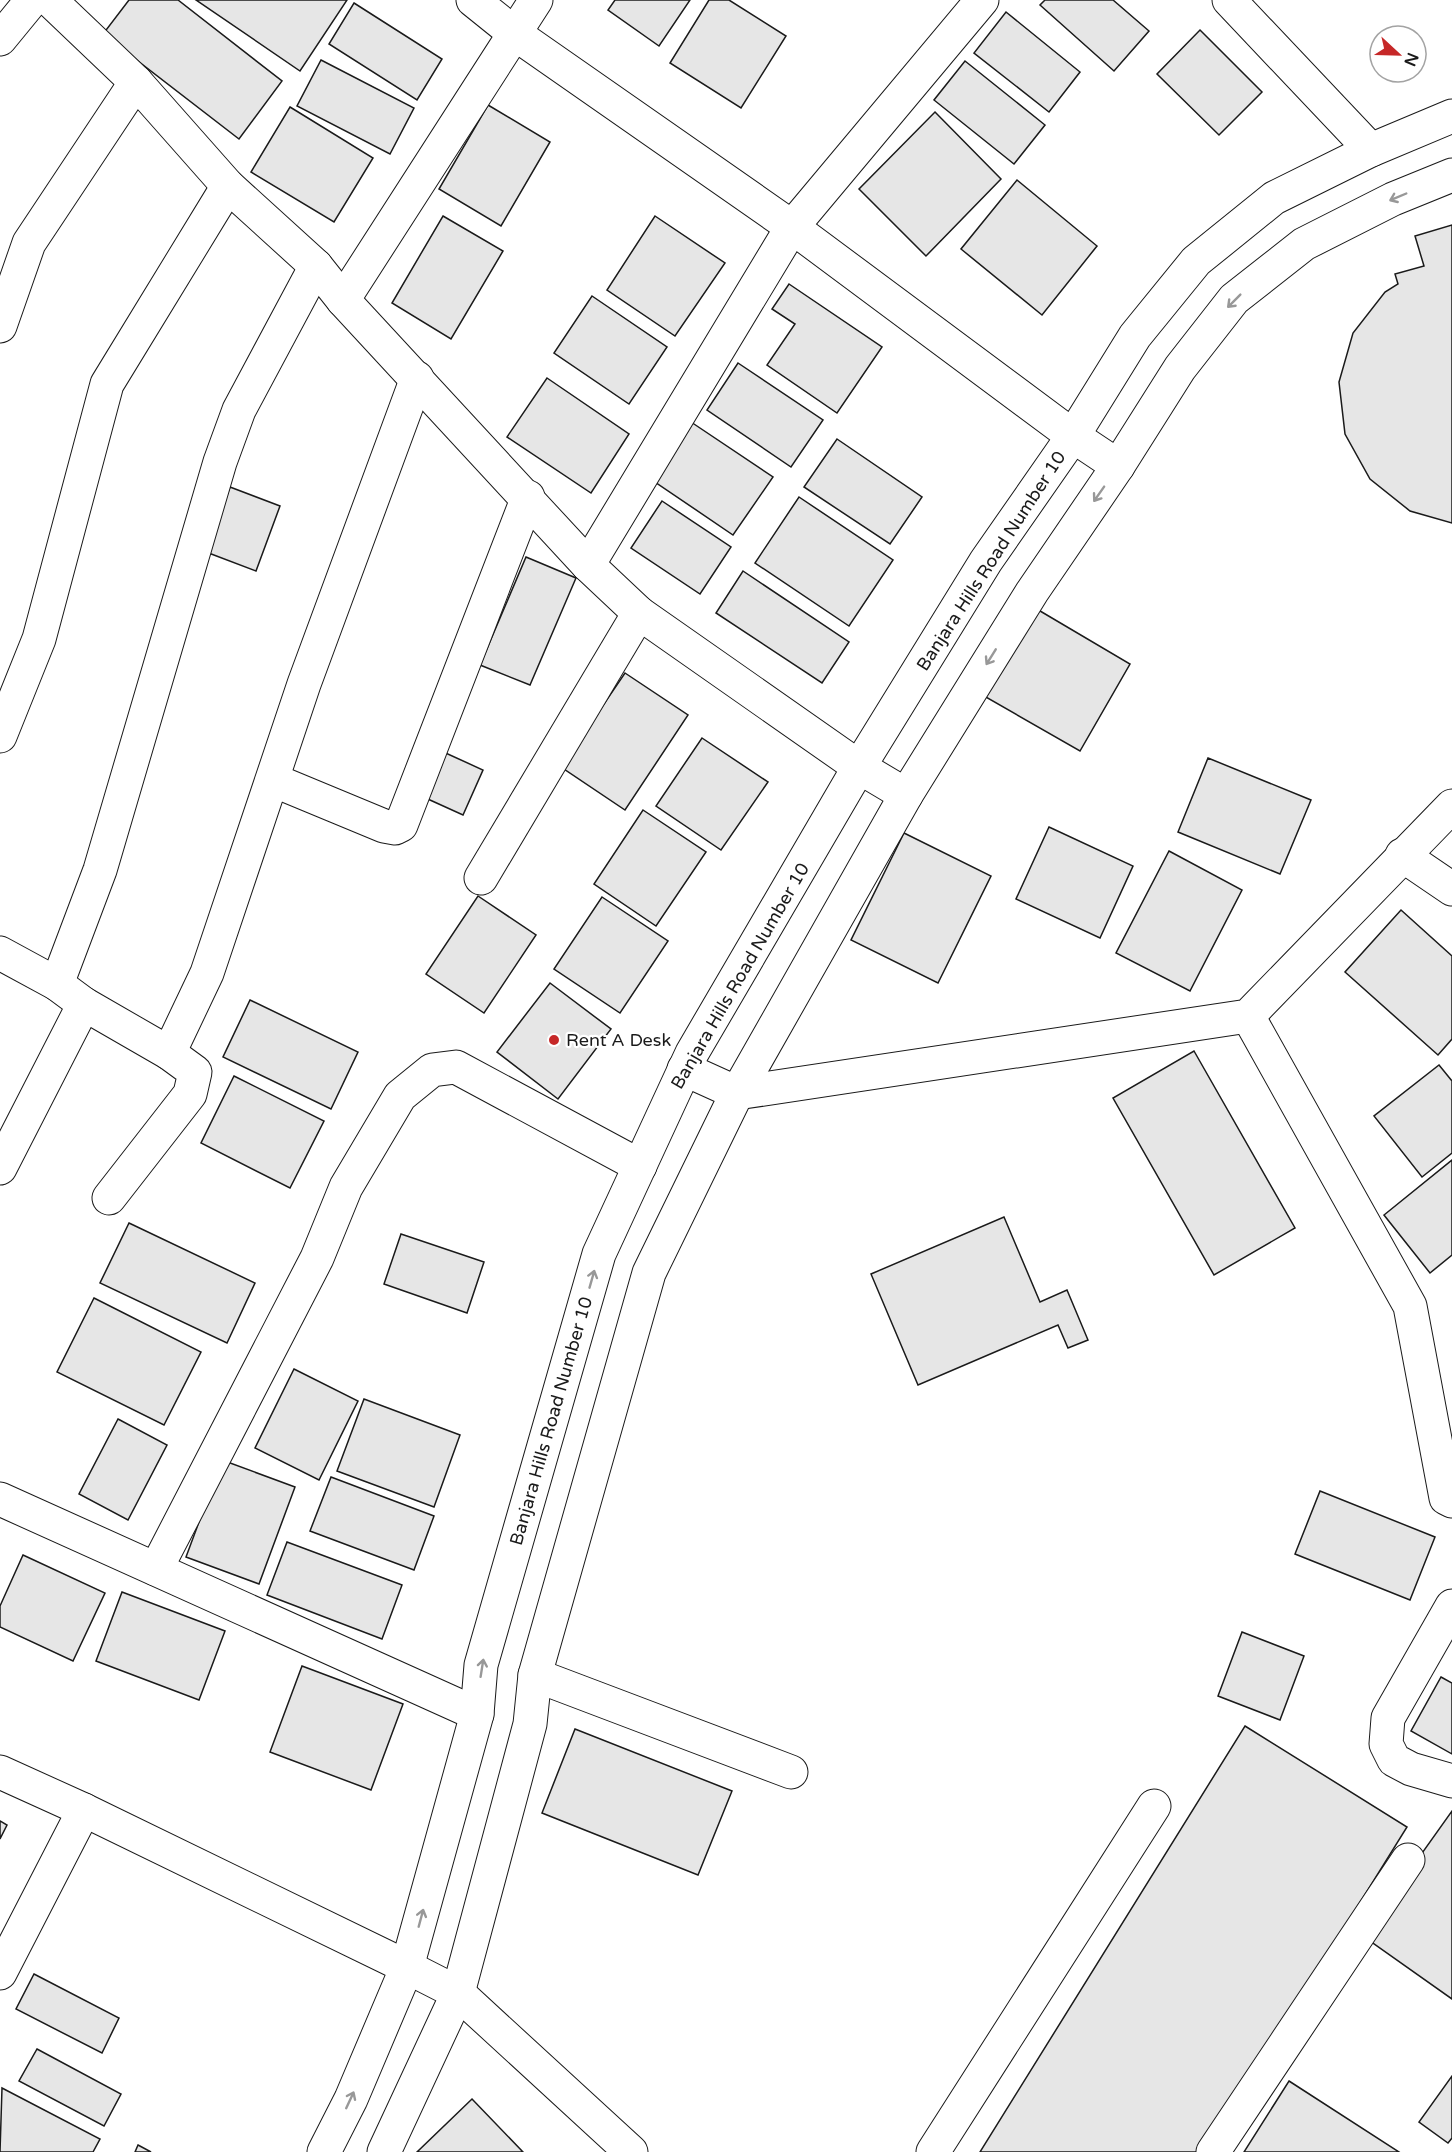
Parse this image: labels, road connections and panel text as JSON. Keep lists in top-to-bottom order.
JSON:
{
  "streets": {
    "street": ["Banjara Hills Road Number 10"]
  },
  "places": ["Rent A Desk"],
  "north": "right"
}
